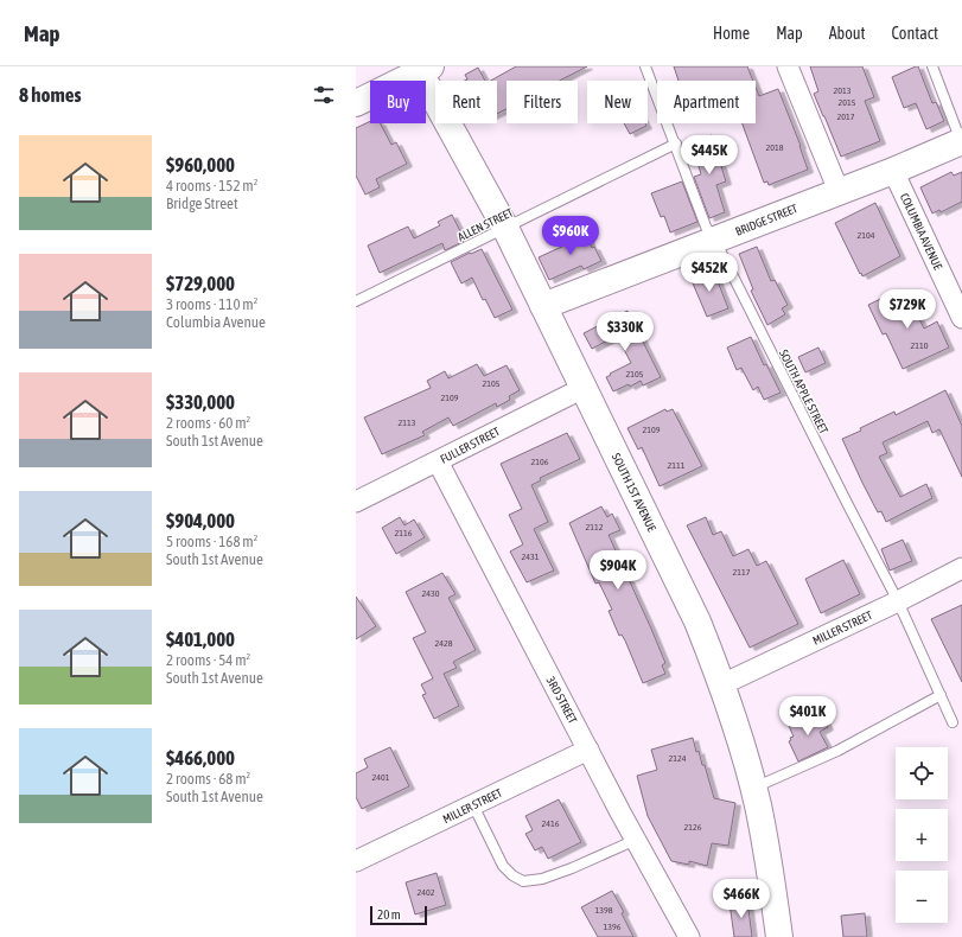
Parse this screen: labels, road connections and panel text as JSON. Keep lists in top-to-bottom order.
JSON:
{
  "streets": {
    "main road": ["BRIDGE STREET", "SOUTH 1ST AVENUE"],
    "street": [
      "COLUMBIA AVENUE",
      "FULLER STREET",
      "MILLER STREET",
      "3RD STREET"
    ],
    "lane": ["ALLEN STREET", "SOUTH APPLE STREET"]
  },
  "crossings": [
    ["BRIDGE STREET", "COLUMBIA AVENUE"],
    ["BRIDGE STREET", "SOUTH APPLE STREET"],
    ["BRIDGE STREET", "SOUTH 1ST AVENUE"],
    ["ALLEN STREET", "SOUTH APPLE STREET"],
    ["ALLEN STREET", "SOUTH 1ST AVENUE"],
    ["SOUTH APPLE STREET", "MILLER STREET"],
    ["FULLER STREET", "SOUTH 1ST AVENUE"],
    ["FULLER STREET", "3RD STREET"],
    ["SOUTH 1ST AVENUE", "MILLER STREET"],
    ["MILLER STREET", "3RD STREET"]
  ],
  "house_numbers": [
    "2013",
    "2015",
    "2017",
    "2018",
    "2104",
    "2110",
    "2105",
    "2105",
    "2109",
    "2113",
    "2109",
    "2106",
    "2111",
    "2112",
    "2116",
    "2431",
    "2117",
    "2430",
    "2428",
    "2124",
    "2401",
    "2416",
    "2126",
    "2402",
    "1398",
    "1396"
  ],
  "scale_bar": "20 m",
  "page": {
    "header": "Map",
    "nav": [
      "Home",
      "Map",
      "About",
      "Contact"
    ],
    "heading": "8 homes",
    "chip": [
      "Buy",
      "Rent",
      "Filters",
      "New",
      "Apartment"
    ],
    "list": [
      {
        "name": "$960,000",
        "note": "4 rooms · 152 m² · Bridge Street"
      },
      {
        "name": "$729,000",
        "note": "3 rooms · 110 m² · Columbia Avenue"
      },
      {
        "name": "$330,000",
        "note": "2 rooms · 60 m² · South 1st Avenue"
      },
      {
        "name": "$904,000",
        "note": "5 rooms · 168 m² · South 1st Avenue"
      },
      {
        "name": "$401,000",
        "note": "2 rooms · 54 m² · South 1st Avenue"
      },
      {
        "name": "$466,000",
        "note": "2 rooms · 68 m² · South 1st Avenue"
      }
    ],
    "price": [
      "$445K",
      "$960K",
      "$452K",
      "$729K",
      "$330K",
      "$904K",
      "$401K",
      "$466K"
    ],
    "map_buttons": ["+", "−"],
    "scale": "20 m"
  }
}
